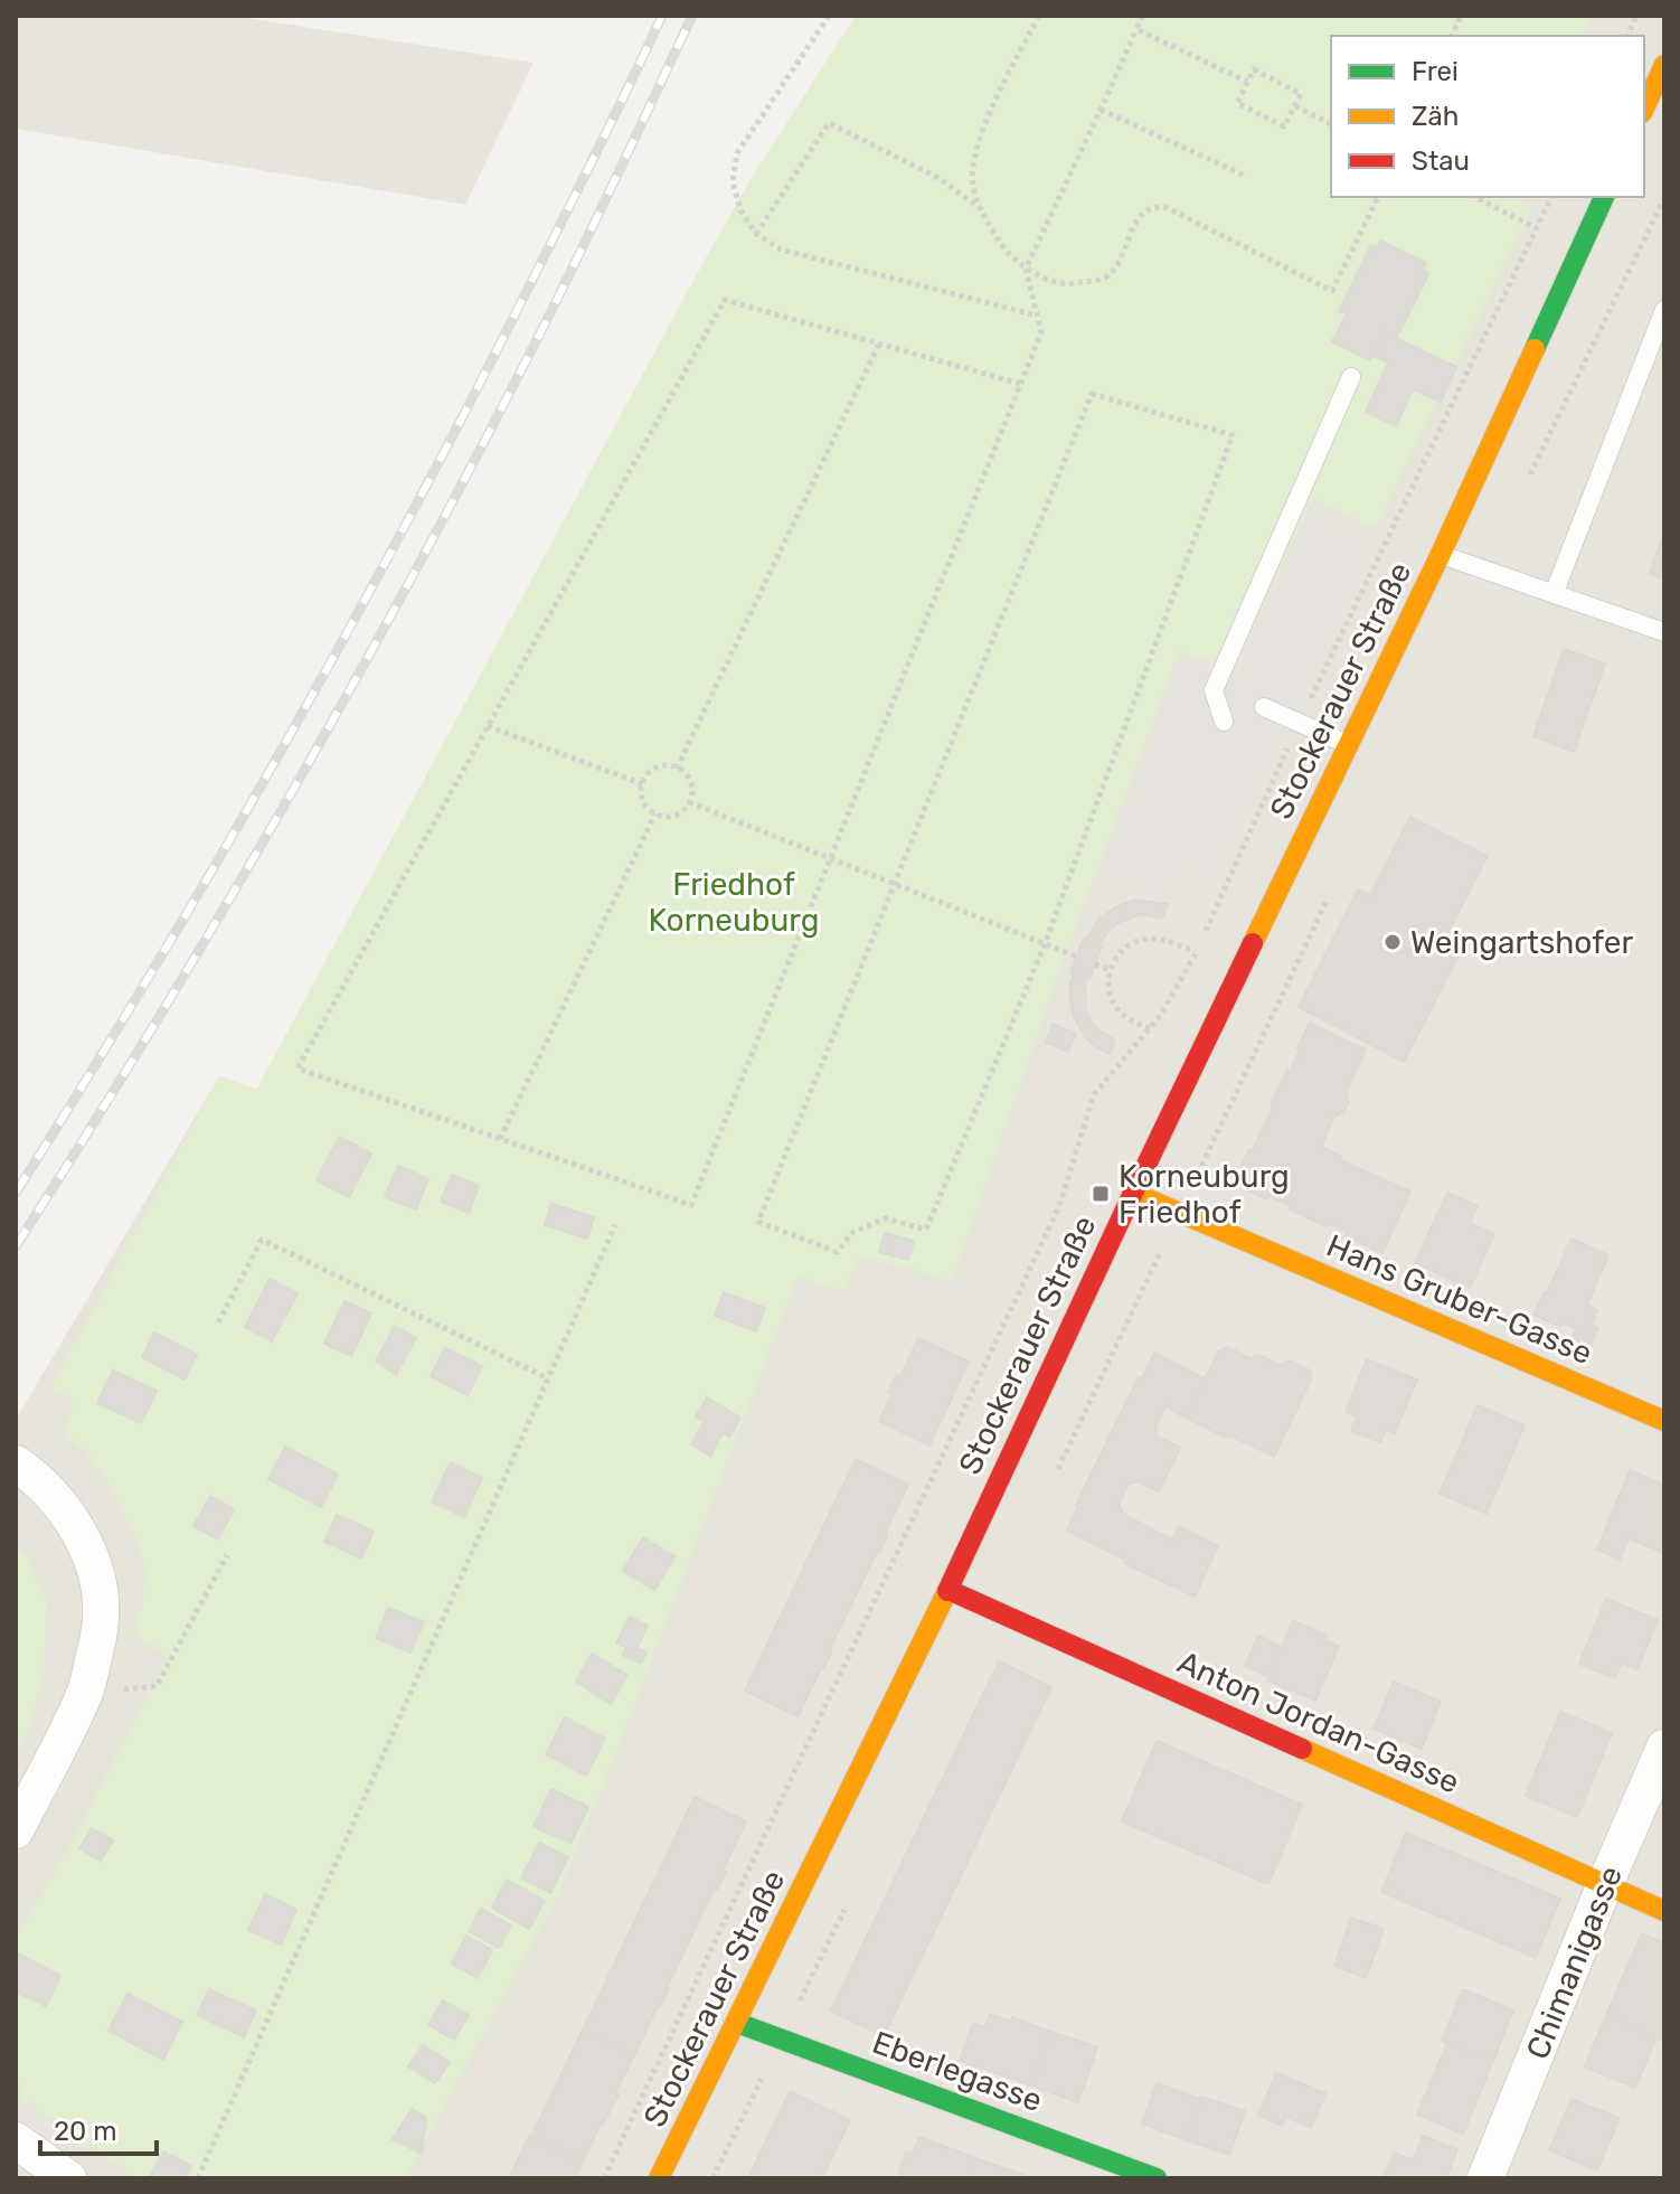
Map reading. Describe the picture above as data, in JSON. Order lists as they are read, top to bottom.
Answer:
{
  "streets": {
    "main road": [
      "Stockerauer Straße",
      "Hans Gruber-Gasse",
      "Anton Jordan-Gasse",
      "Eberlegasse"
    ],
    "street": ["Chimanigasse"]
  },
  "crossings": [
    ["Stockerauer Straße", "Hans Gruber-Gasse"],
    ["Stockerauer Straße", "Anton Jordan-Gasse"],
    ["Stockerauer Straße", "Eberlegasse"],
    ["Anton Jordan-Gasse", "Chimanigasse"]
  ],
  "parks": ["Friedhof Korneuburg"],
  "places": {
    "other": ["Weingartshofer"],
    "transit": ["Korneuburg Friedhof"]
  },
  "legend": ["Frei", "Zäh", "Stau"],
  "scale_bar": "20 m"
}
